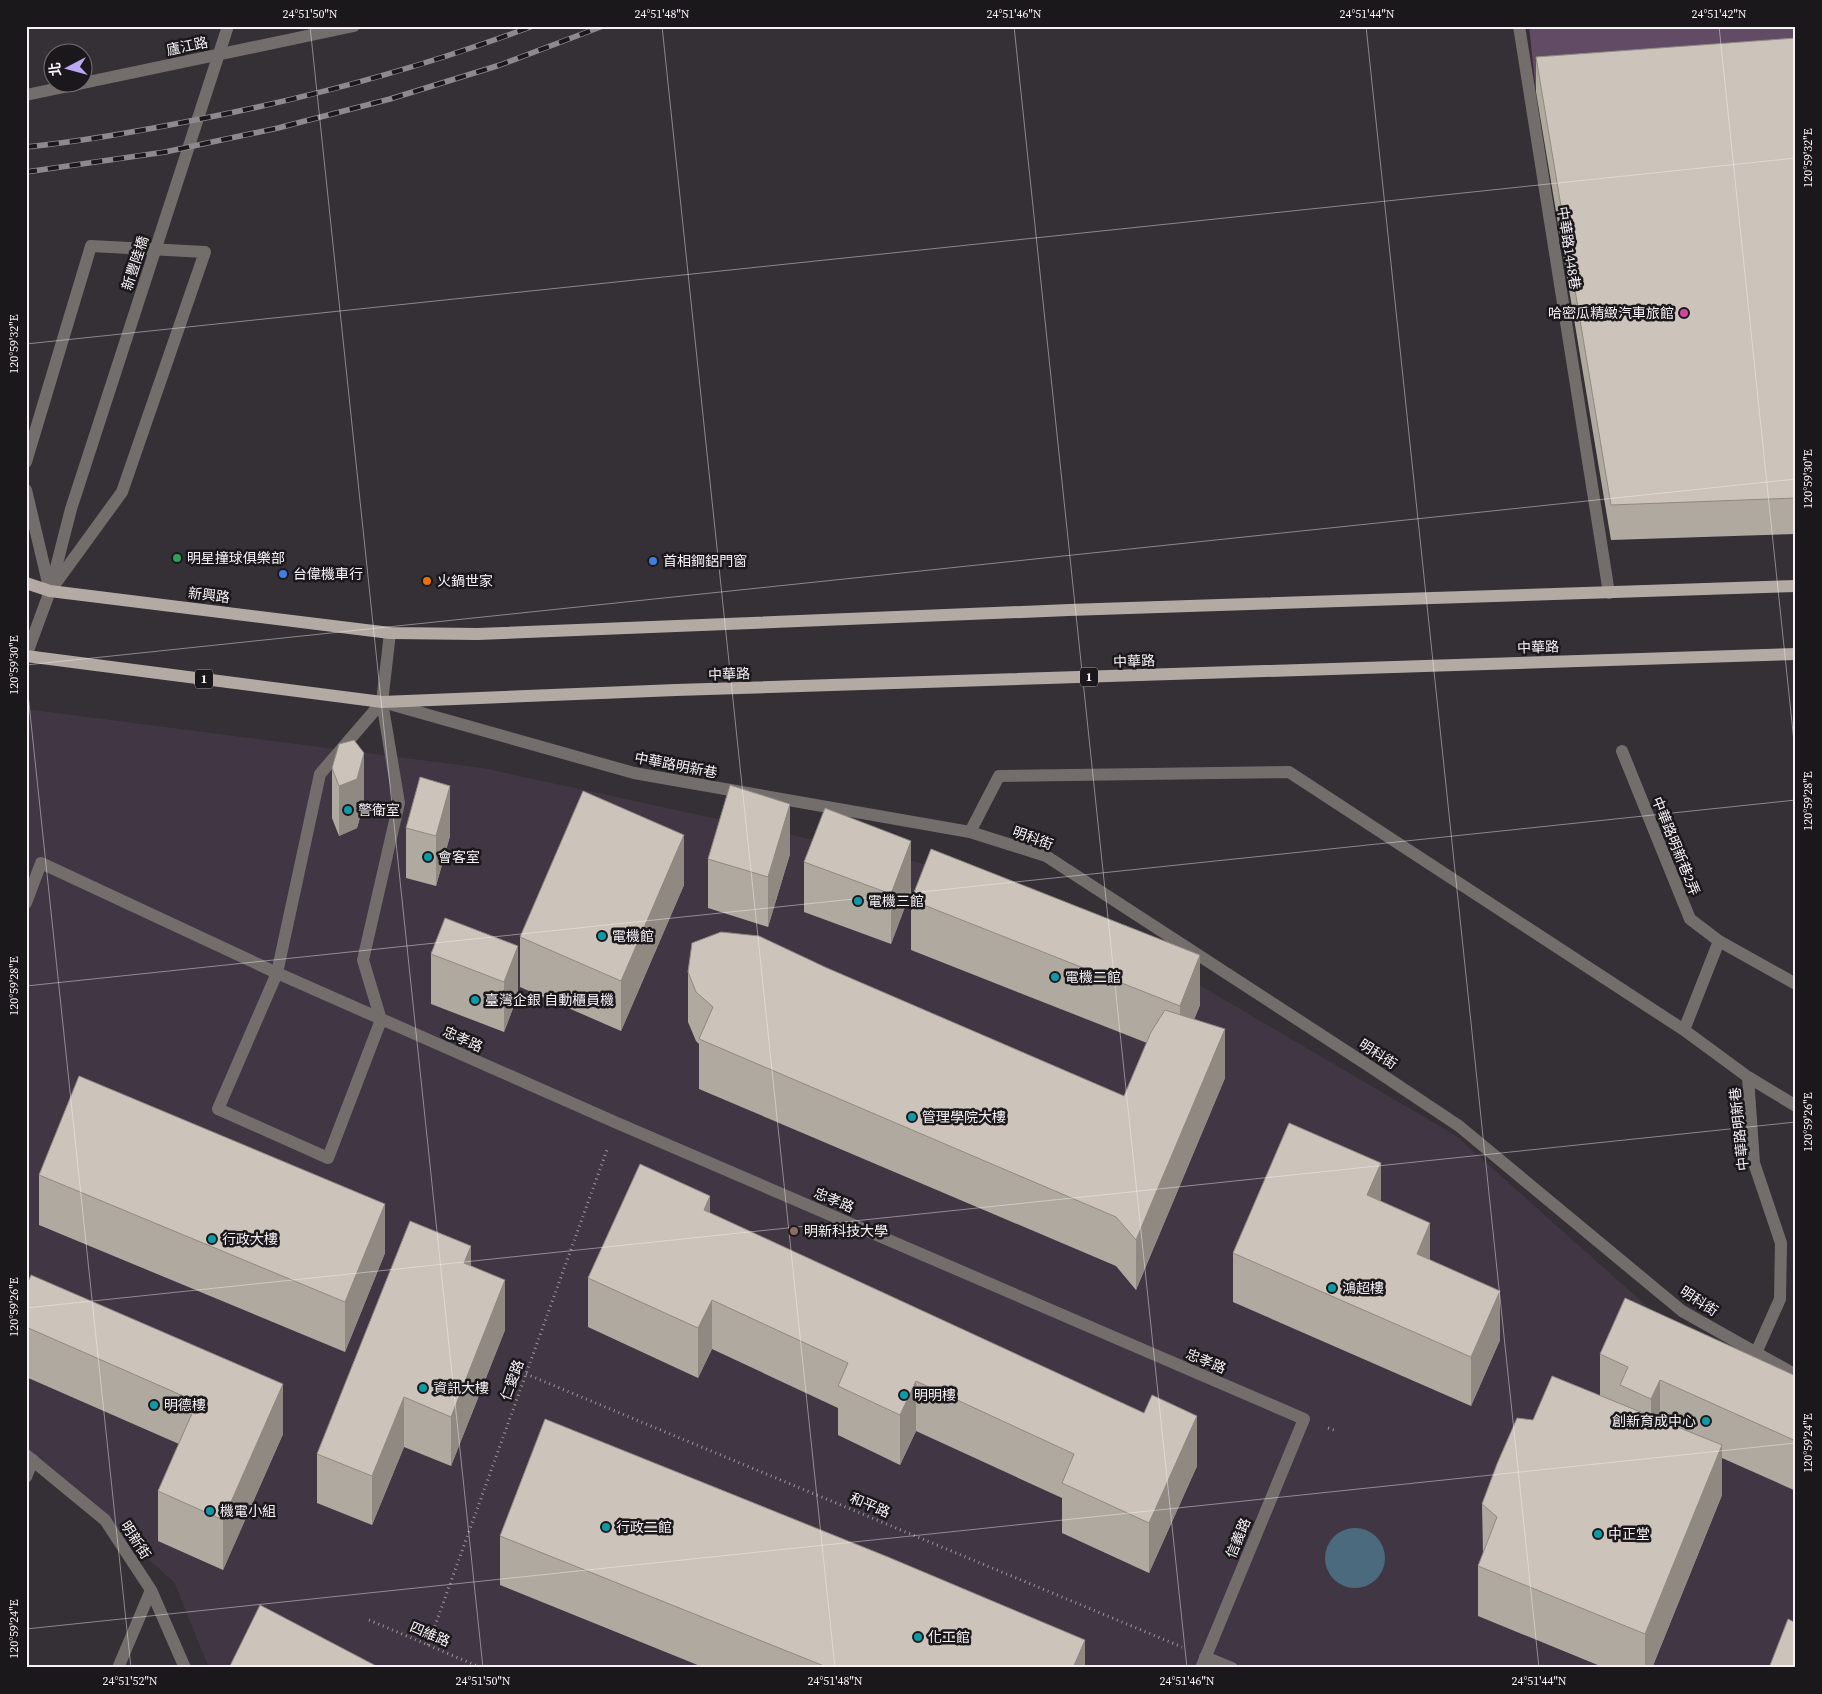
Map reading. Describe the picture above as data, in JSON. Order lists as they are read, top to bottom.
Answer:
{
  "streets": {
    "main road": ["新興路", "中華路", "1"],
    "street": [
      "廬江路",
      "中華路1448巷",
      "新豐陸橋",
      "中華路明新巷",
      "明科街",
      "中華路明新巷2弄",
      "忠孝路",
      "信義路",
      "明新街"
    ],
    "path": ["仁愛路", "和平路", "四維路"]
  },
  "crossings": [
    ["新豐陸橋", "新興路"],
    ["中華路", "1"],
    ["中華路", "中華路明新巷"],
    ["1", "中華路明新巷"],
    ["中華路明新巷", "明科街"],
    ["忠孝路", "仁愛路"],
    ["忠孝路", "信義路"],
    ["仁愛路", "和平路"],
    ["仁愛路", "四維路"],
    ["和平路", "信義路"]
  ],
  "places": [
    "哈密瓜精緻汽車旅館",
    "明星撞球俱樂部",
    "首相鋼鋁門窗",
    "台偉機車行",
    "火鍋世家",
    "警衛室",
    "會客室",
    "電機三館",
    "電機館",
    "電機二館",
    "臺灣企銀 自動櫃員機",
    "管理學院大樓",
    "明新科技大學",
    "行政大樓",
    "鴻超樓",
    "資訊大樓",
    "明明樓",
    "明德樓",
    "創新育成中心",
    "機電小組",
    "行政二館",
    "中正堂",
    "化工館"
  ],
  "north": "left",
  "coordinates": [
    "24°51'50\"N",
    "24°51'48\"N",
    "24°51'46\"N",
    "24°51'44\"N",
    "24°51'42\"N",
    "120°59'32\"E",
    "120°59'30\"E",
    "120°59'28\"E",
    "120°59'26\"E",
    "120°59'24\"E",
    "24°51'52\"N"
  ]
}
